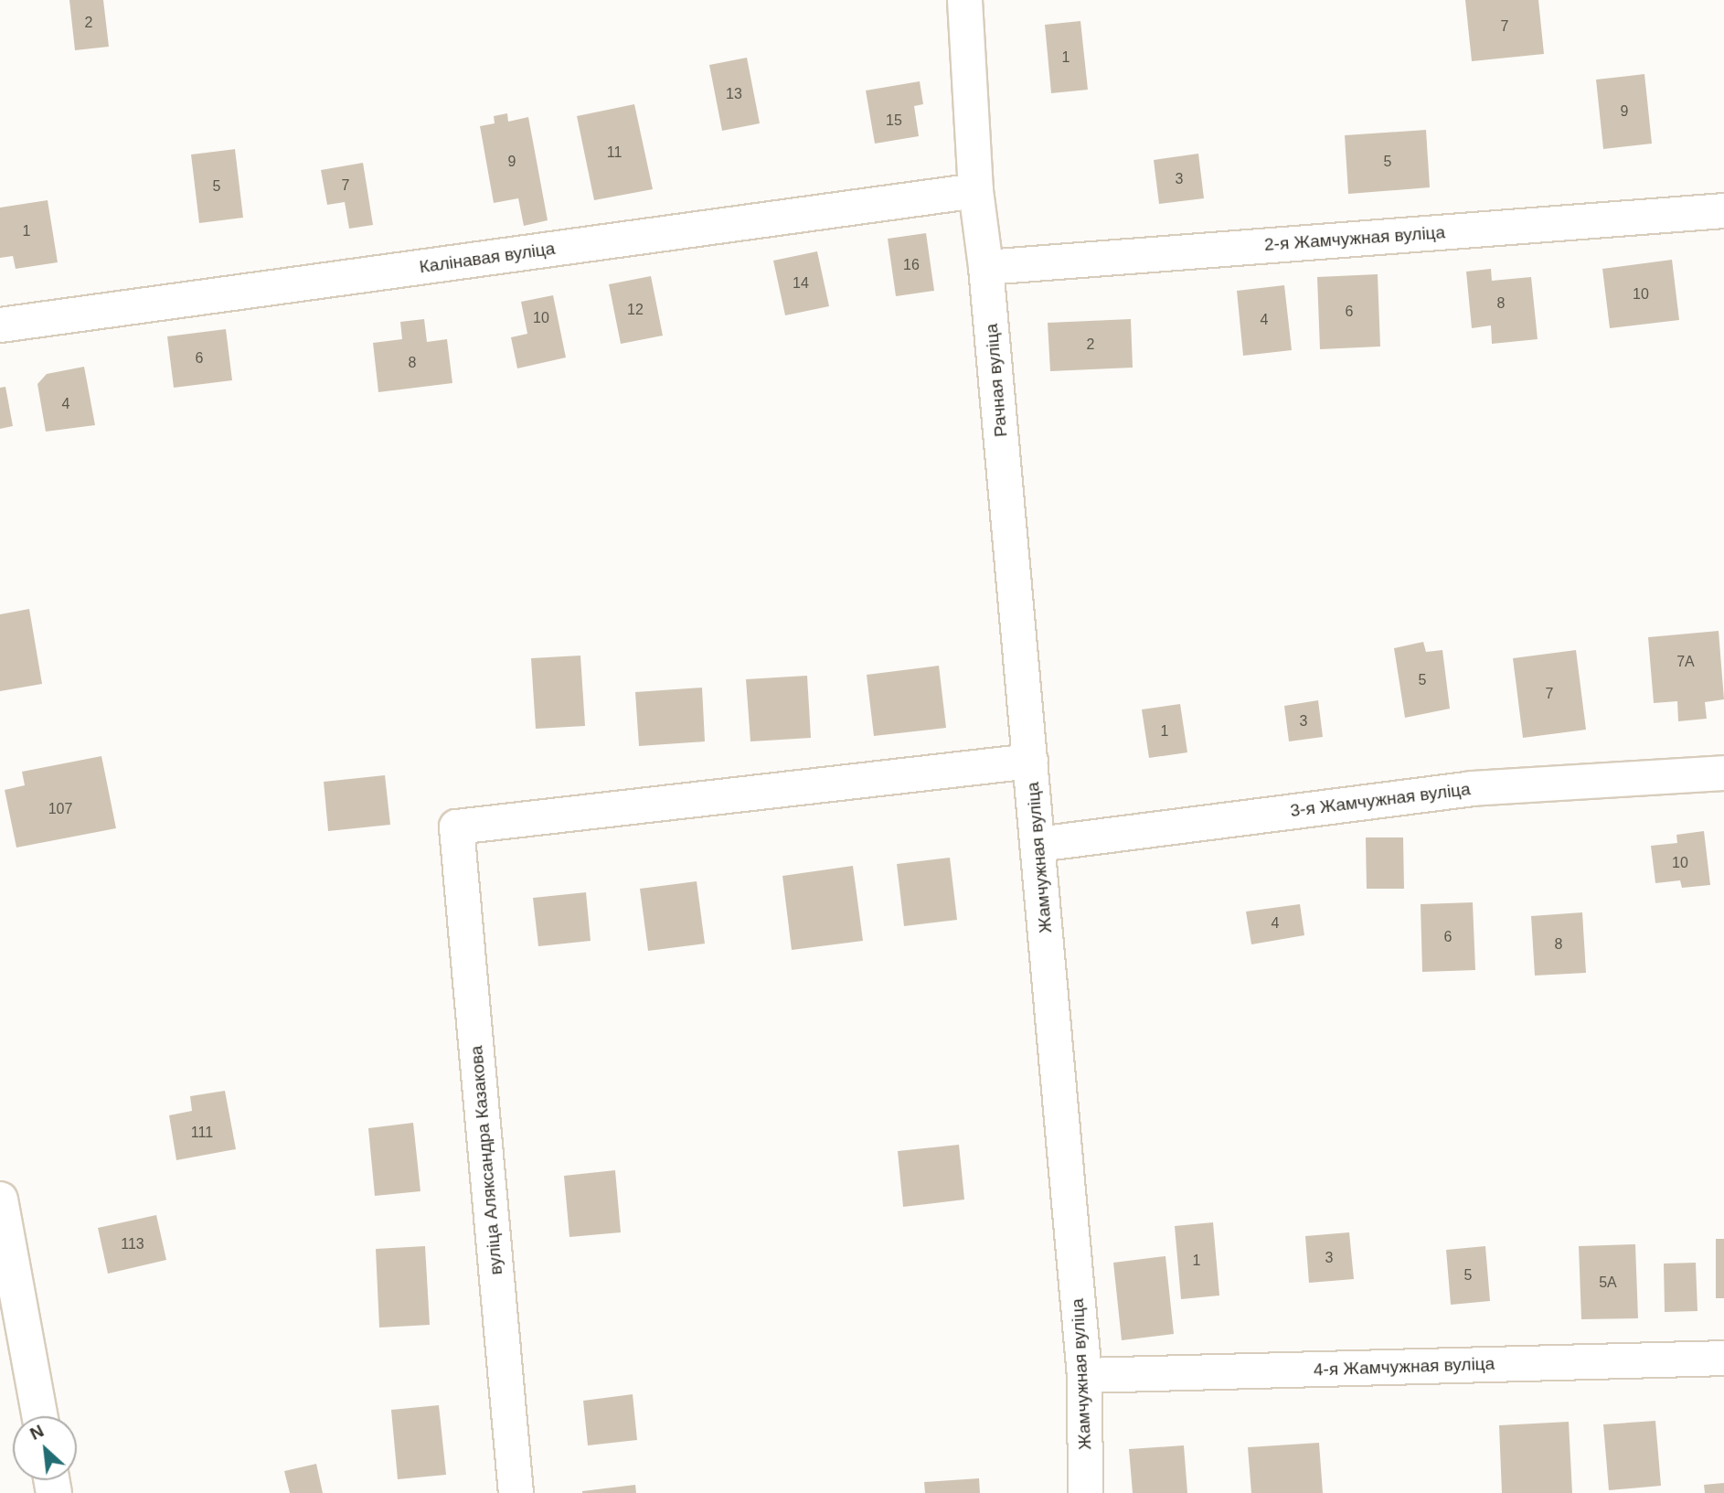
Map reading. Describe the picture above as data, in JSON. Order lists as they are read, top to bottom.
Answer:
{
  "streets": {
    "street": [
      "2-я Жамчужная вуліца",
      "Калінавая вуліца",
      "Рачная вуліца",
      "3-я Жамчужная вуліца",
      "Жамчужная вуліца",
      "вуліца Аляксандра Казакова",
      "4-я Жамчужная вуліца"
    ]
  },
  "crossings": [
    ["2-я Жамчужная вуліца", "Рачная вуліца"],
    ["Калінавая вуліца", "Рачная вуліца"],
    ["Рачная вуліца", "Жамчужная вуліца"],
    ["3-я Жамчужная вуліца", "Жамчужная вуліца"],
    ["Жамчужная вуліца", "вуліца Аляксандра Казакова"],
    ["Жамчужная вуліца", "4-я Жамчужная вуліца"]
  ],
  "house_numbers": [
    "2",
    "7",
    "1",
    "13",
    "9",
    "15",
    "11",
    "9",
    "5",
    "3",
    "7",
    "5",
    "1",
    "16",
    "14",
    "10",
    "8",
    "12",
    "6",
    "10",
    "4",
    "2",
    "6",
    "8",
    "4",
    "7А",
    "5",
    "7",
    "3",
    "1",
    "107",
    "10",
    "4",
    "6",
    "8",
    "111",
    "113",
    "3",
    "1",
    "5",
    "5А"
  ],
  "north": "top left"
}
